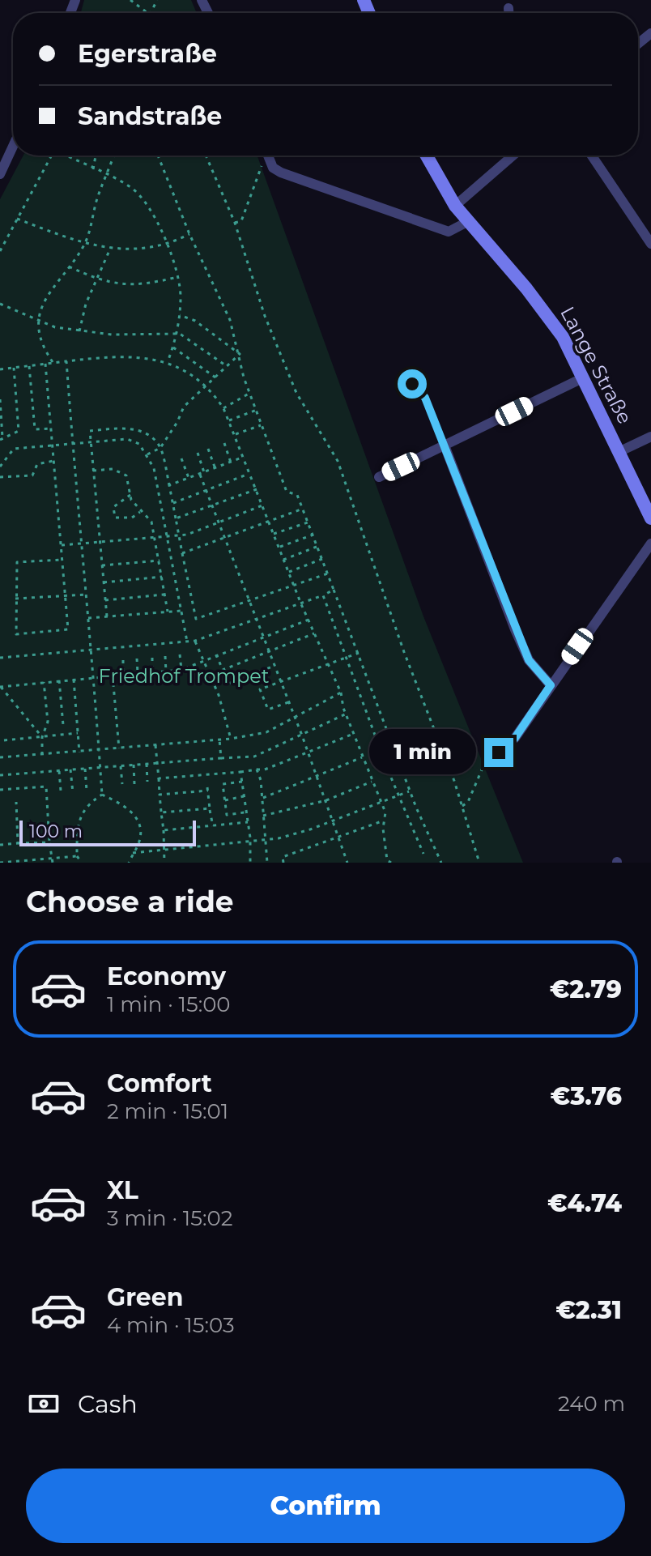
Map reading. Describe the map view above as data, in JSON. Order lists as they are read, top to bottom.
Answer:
{
  "streets": {
    "street": ["Lange Straße"]
  },
  "parks": ["Friedhof Trompet"],
  "scale_bar": "100 m",
  "page": {
    "banner": ["Egerstraße", "Sandstraße"],
    "bubble": "1 min",
    "scale": "100 m",
    "heading": "Choose a ride",
    "list": [
      {
        "name": "Economy",
        "note": "1 min · 15:00",
        "value": "€2.79"
      },
      {
        "name": "Comfort",
        "note": "2 min · 15:01",
        "value": "€3.76"
      },
      {
        "name": "XL",
        "note": "3 min · 15:02",
        "value": "€4.74"
      },
      {
        "name": "Green",
        "note": "4 min · 15:03",
        "value": "€2.31"
      }
    ],
    "pay": ["Cash", "240 m"],
    "buttons": "Confirm"
  }
}
